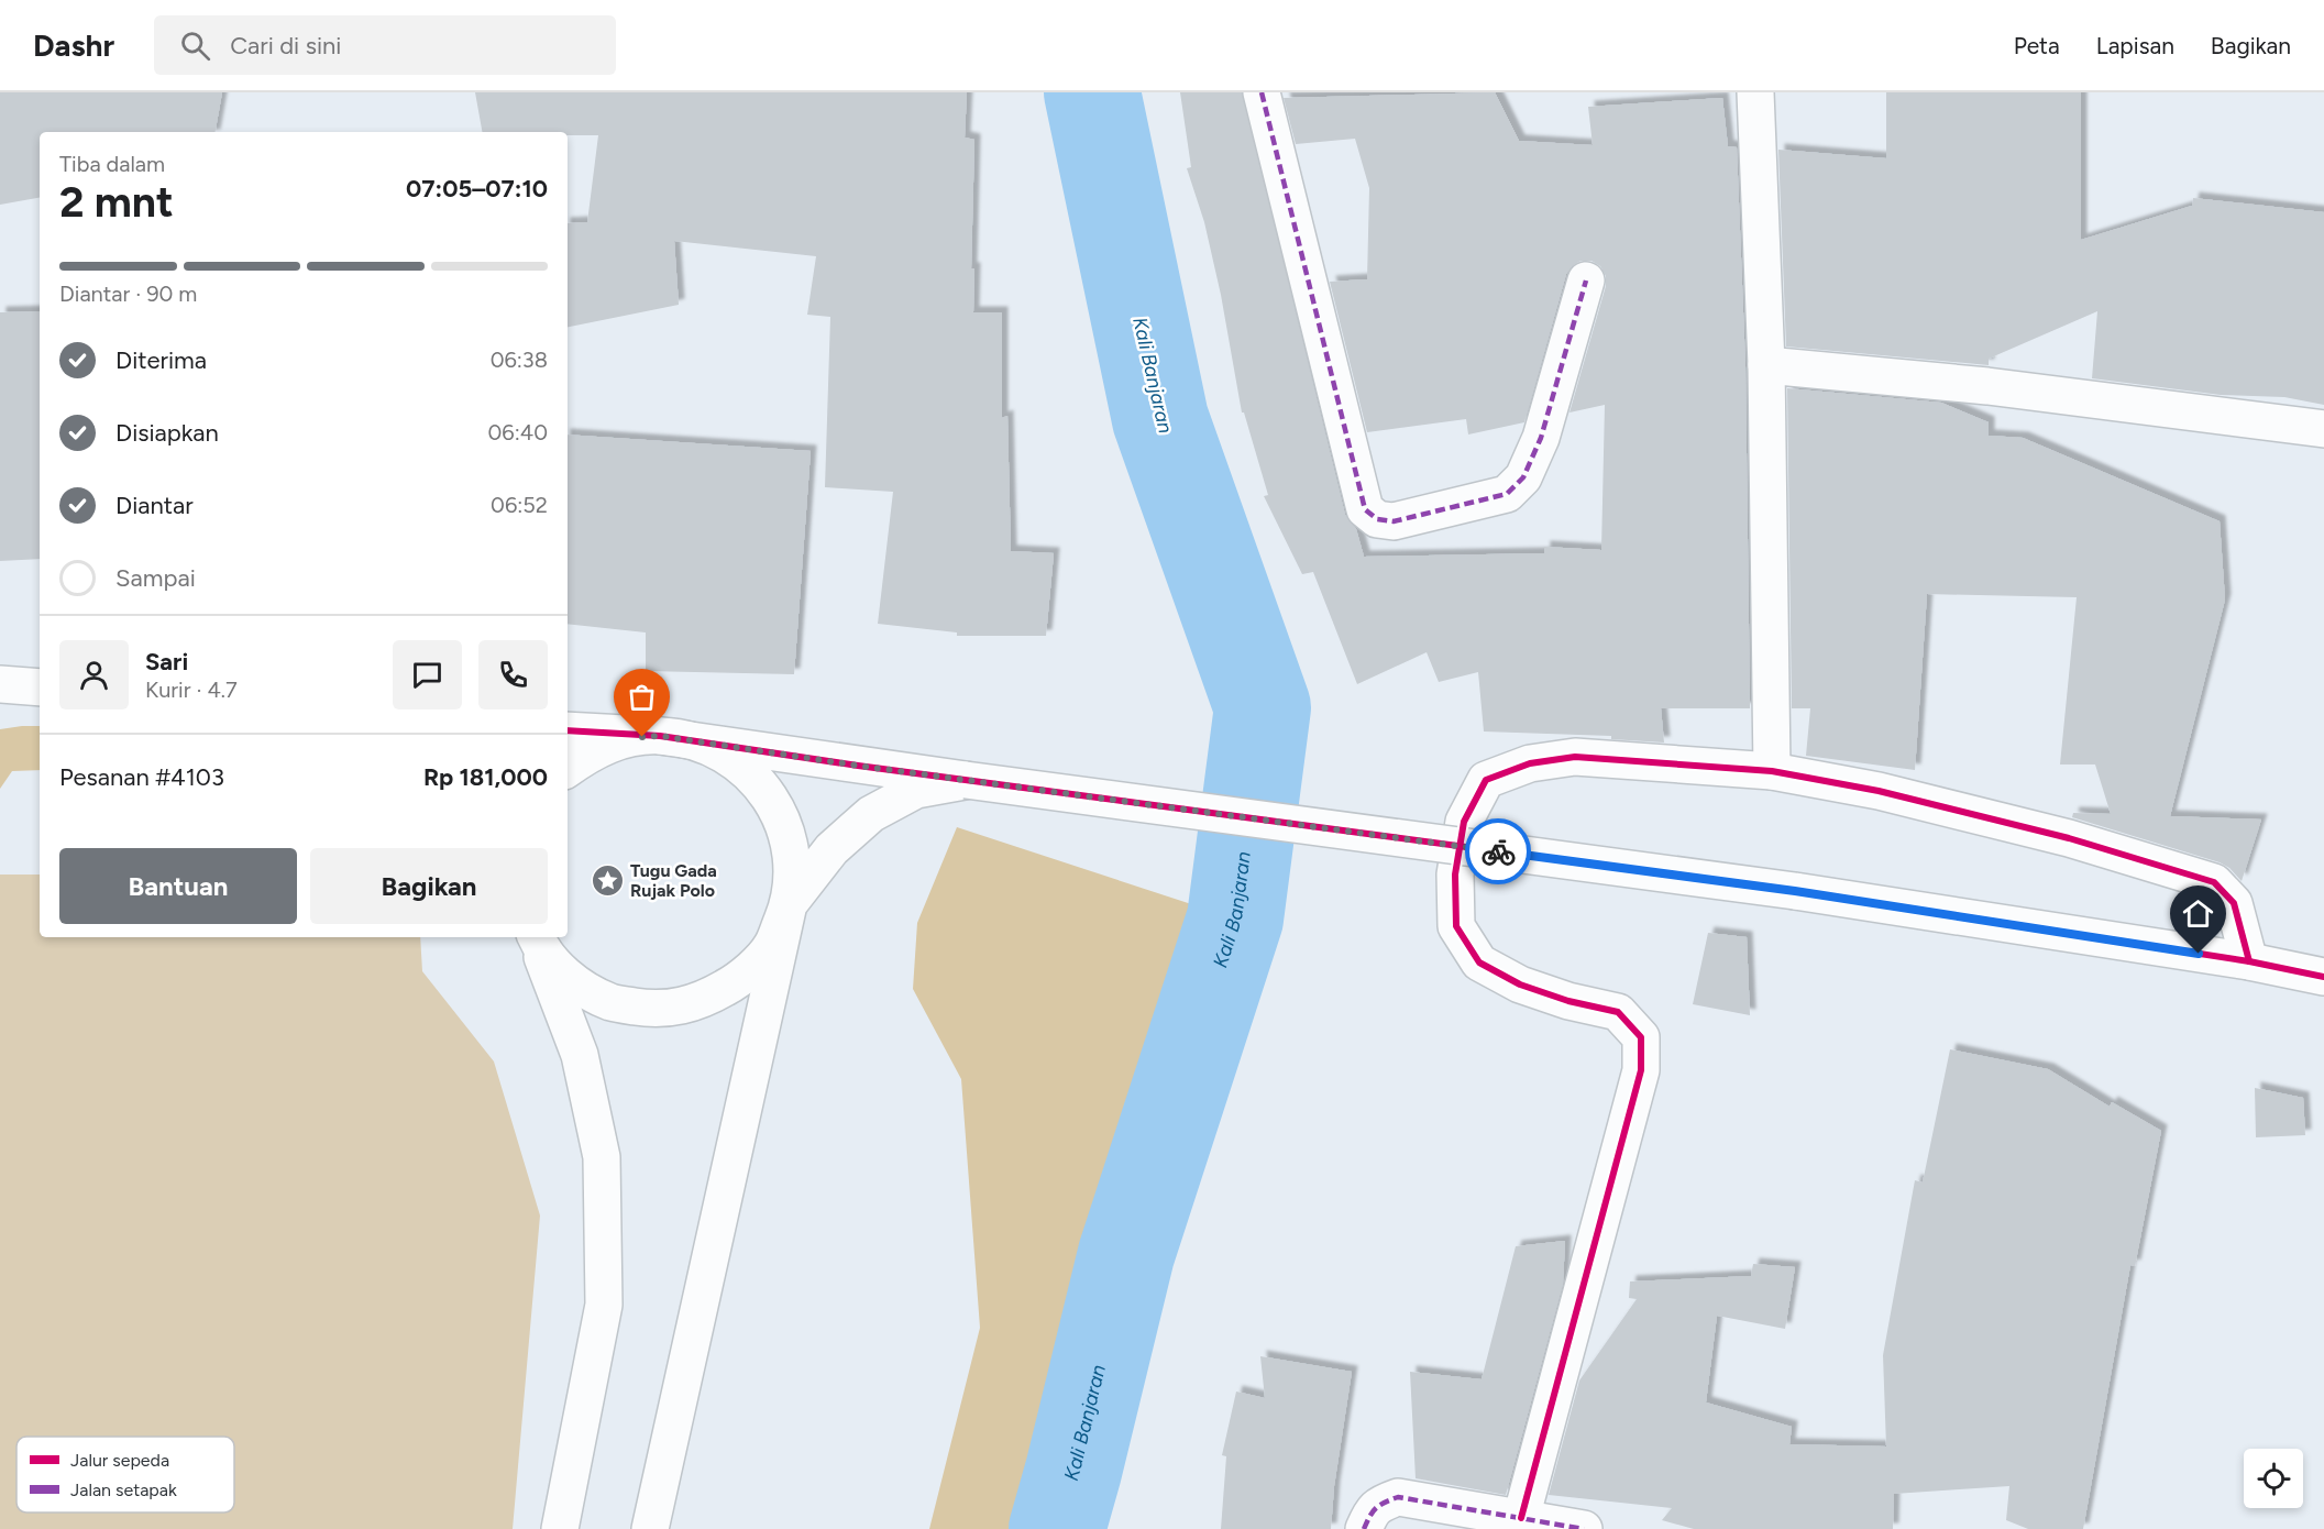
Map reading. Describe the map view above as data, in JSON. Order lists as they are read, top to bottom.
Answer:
{
  "water": ["Kali Banjaran"],
  "places": {
    "place": ["Tugu Gada Rujak Polo"]
  },
  "legend": ["Jalur sepeda", "Jalan setapak"],
  "page": {
    "header": "Dashr",
    "search": "Cari di sini",
    "nav": ["Peta", "Lapisan", "Bagikan"],
    "heading": ["2 mnt", "Tiba dalam", "07:05–07:10"],
    "panel": [
      "Sari",
      "Kurir · 4.7",
      "Pesanan #4103",
      "Rp 181,000"
    ],
    "bar": "Diantar · 90 m",
    "list": [
      ["Diterima", "06:38"],
      ["Disiapkan", "06:40"],
      ["Diantar", "06:52"],
      "Sampai"
    ],
    "buttons": ["Bantuan", "Bagikan"]
  }
}
